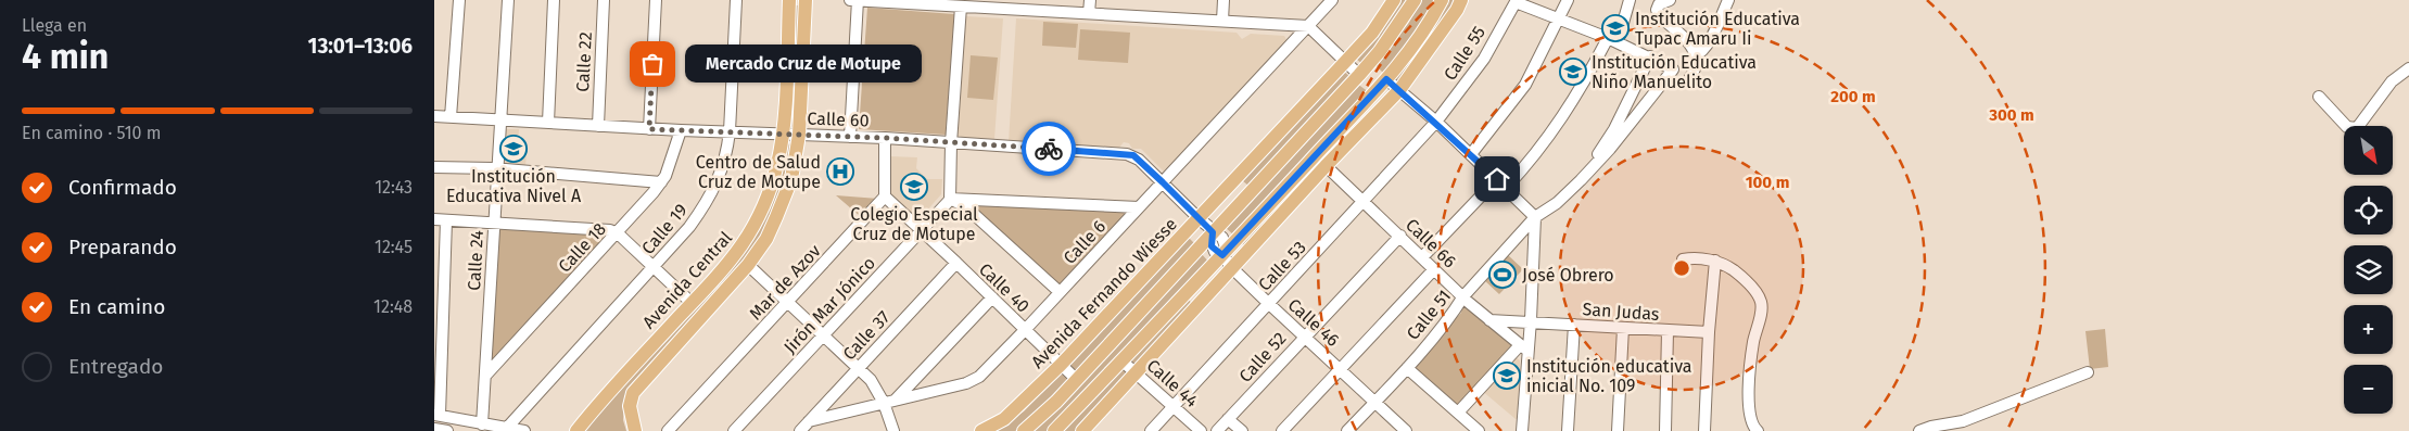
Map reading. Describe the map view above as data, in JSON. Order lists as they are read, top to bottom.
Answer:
{
  "streets": {
    "main road": ["Avenida Central", "Avenida Fernando Wiesse"],
    "street": [
      "Calle 55",
      "Calle 22",
      "Calle 60",
      "Calle 19",
      "Calle 6",
      "Calle 66",
      "Calle 18",
      "Calle 24",
      "Calle 53",
      "Mar de Azov",
      "Calle 40",
      "Jirón Mar Jónico",
      "San Judas",
      "Calle 51",
      "Calle 46",
      "Calle 37",
      "Calle 52",
      "Calle 44"
    ]
  },
  "crossings": [
    ["Calle 55", "Calle 53"],
    ["Calle 22", "Calle 60"],
    ["Calle 60", "Calle 19"],
    ["Calle 60", "Calle 6"],
    ["Calle 60", "Calle 18"],
    ["Calle 60", "Calle 24"],
    ["Calle 60", "Avenida Central"],
    ["Calle 60", "Avenida Fernando Wiesse"],
    ["Calle 60", "Calle 46"],
    ["Calle 6", "Calle 40"],
    ["Calle 6", "Calle 37"],
    ["Calle 66", "Calle 53"],
    ["Calle 66", "San Judas"],
    ["Calle 66", "Calle 51"],
    ["Calle 66", "Calle 52"],
    ["Calle 18", "Calle 24"],
    ["Calle 53", "Calle 46"],
    ["Calle 53", "Calle 44"],
    ["Mar de Azov", "Calle 40"],
    ["Calle 40", "Avenida Fernando Wiesse"],
    ["Calle 40", "Jirón Mar Jónico"],
    ["Calle 40", "Calle 37"],
    ["Avenida Fernando Wiesse", "Calle 46"],
    ["Calle 51", "Calle 46"],
    ["Calle 46", "Calle 52"]
  ],
  "places": {
    "school or university": [
      "Institución Educativa Tupac Amaru Ii",
      "Institución Educativa Niño Manuelito",
      "Institución Educativa Nivel A",
      "Colegio Especial Cruz de Motupe",
      "Institución educativa inicial No. 109"
    ],
    "other": ["Mercado Cruz de Motupe"],
    "hospital": ["Centro de Salud Cruz de Motupe"],
    "sports": ["José Obrero"]
  },
  "north": "bottom right",
  "page": {
    "heading": ["4 min", "Llega en", "13:01–13:06"],
    "bubble": "Mercado Cruz de Motupe",
    "bar": "En camino · 510 m",
    "map_buttons": ["+", "−"],
    "list": [
      ["Confirmado", "12:43"],
      ["Preparando", "12:45"],
      ["En camino", "12:48"],
      "Entregado"
    ]
  },
  "rings": ["200 m", "300 m", "100 m"]
}
